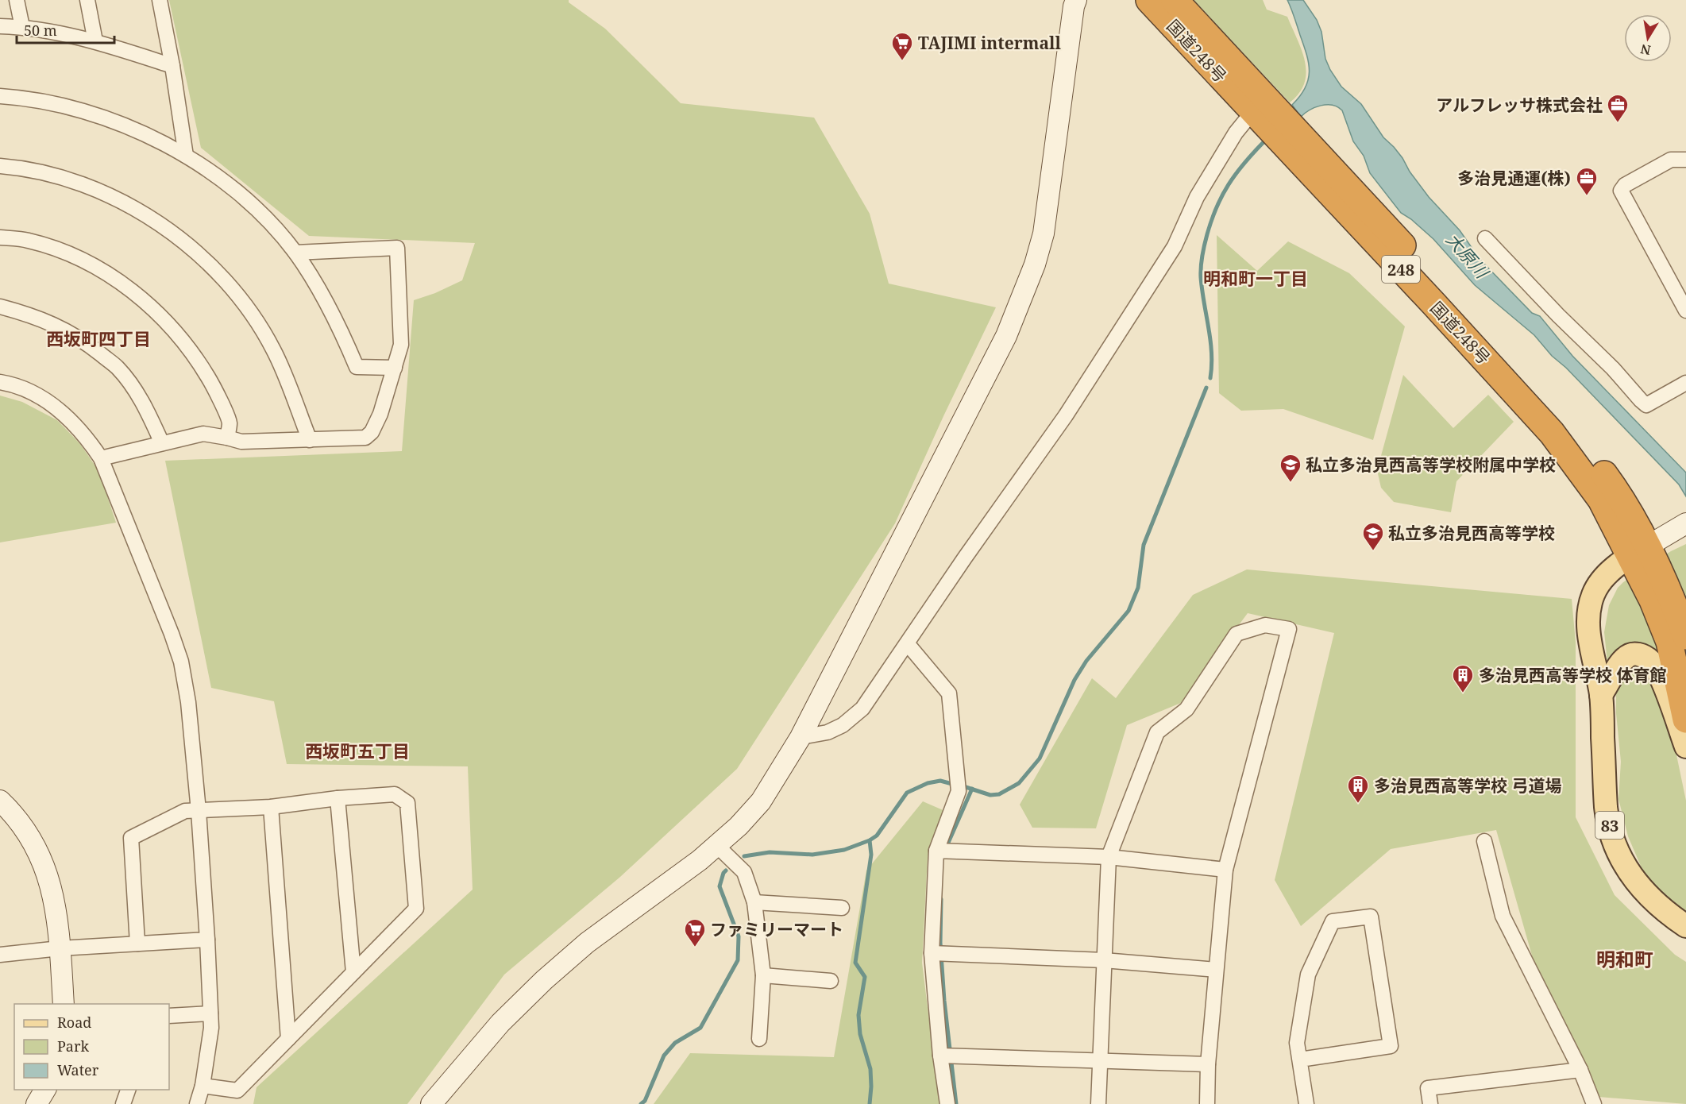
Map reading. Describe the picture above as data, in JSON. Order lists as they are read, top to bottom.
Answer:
{
  "streets": {
    "highway": ["国道248号", "248"],
    "main road": ["83"]
  },
  "crossings": [
    ["国道248号", "83"]
  ],
  "districts": [
    "明和町一丁目",
    "西坂町四丁目",
    "西坂町五丁目",
    "明和町"
  ],
  "water": ["大原川"],
  "places": {
    "supermarket": ["TAJIMI intermall", "ファミリーマート"],
    "office": ["アルフレッサ株式会社", "多治見通運(株)"],
    "school or university": ["私立多治見西高等学校附属中学校", "私立多治見西高等学校"],
    "building": ["多治見西高等学校 体育館", "多治見西高等学校 弓道場"]
  },
  "legend": ["Road", "Park", "Water"],
  "scale_bar": "50 m",
  "north": "bottom"
}
